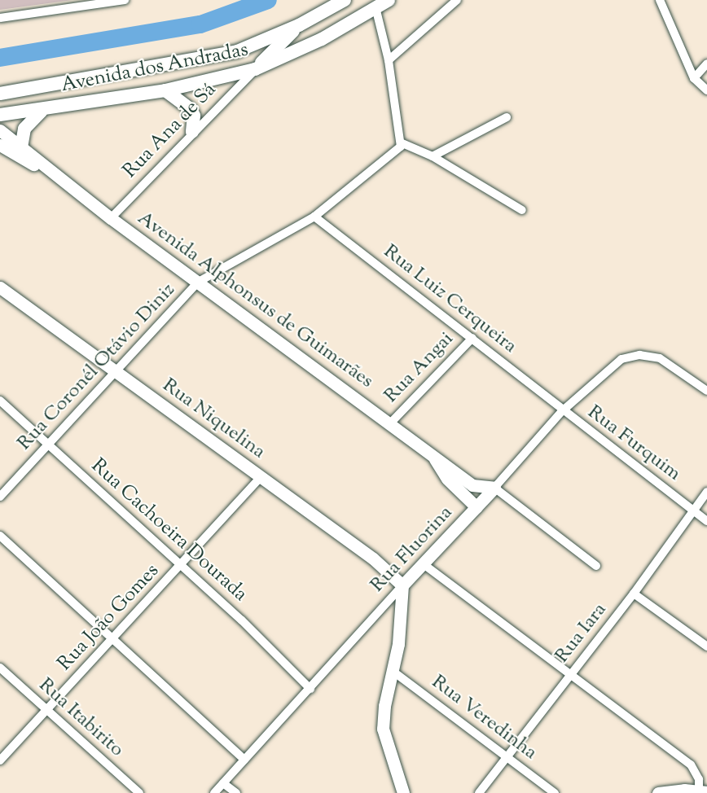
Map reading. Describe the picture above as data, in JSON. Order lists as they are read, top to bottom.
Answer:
{
  "streets": {
    "main road": ["Avenida dos Andradas"],
    "street": [
      "Rua Ana de Sá",
      "Rua Luiz Cerqueira",
      "Avenida Alphonsus de Guimarães",
      "Rua Coronél Otávio Diniz",
      "Rua Angai",
      "Rua Niquelina",
      "Rua Furquim",
      "Rua Cachoeira Dourada",
      "Rua Fluorina",
      "Rua João Gomes",
      "Rua Iara",
      "Rua Itabirito",
      "Rua Veredinha"
    ]
  },
  "crossings": [
    ["Avenida dos Andradas", "Rua Ana de Sá"],
    ["Rua Ana de Sá", "Avenida Alphonsus de Guimarães"],
    ["Rua Luiz Cerqueira", "Rua Coronél Otávio Diniz"],
    ["Rua Luiz Cerqueira", "Rua Angai"],
    ["Rua Luiz Cerqueira", "Rua Furquim"],
    ["Rua Luiz Cerqueira", "Rua Fluorina"],
    ["Avenida Alphonsus de Guimarães", "Rua Coronél Otávio Diniz"],
    ["Avenida Alphonsus de Guimarães", "Rua Angai"],
    ["Avenida Alphonsus de Guimarães", "Rua Fluorina"],
    ["Rua Coronél Otávio Diniz", "Rua Niquelina"],
    ["Rua Coronél Otávio Diniz", "Rua Cachoeira Dourada"],
    ["Rua Niquelina", "Rua Fluorina"],
    ["Rua Niquelina", "Rua João Gomes"],
    ["Rua Furquim", "Rua Fluorina"],
    ["Rua Furquim", "Rua Iara"],
    ["Rua Cachoeira Dourada", "Rua Fluorina"],
    ["Rua Cachoeira Dourada", "Rua João Gomes"],
    ["Rua João Gomes", "Rua Itabirito"],
    ["Rua Iara", "Rua Veredinha"]
  ]
}
